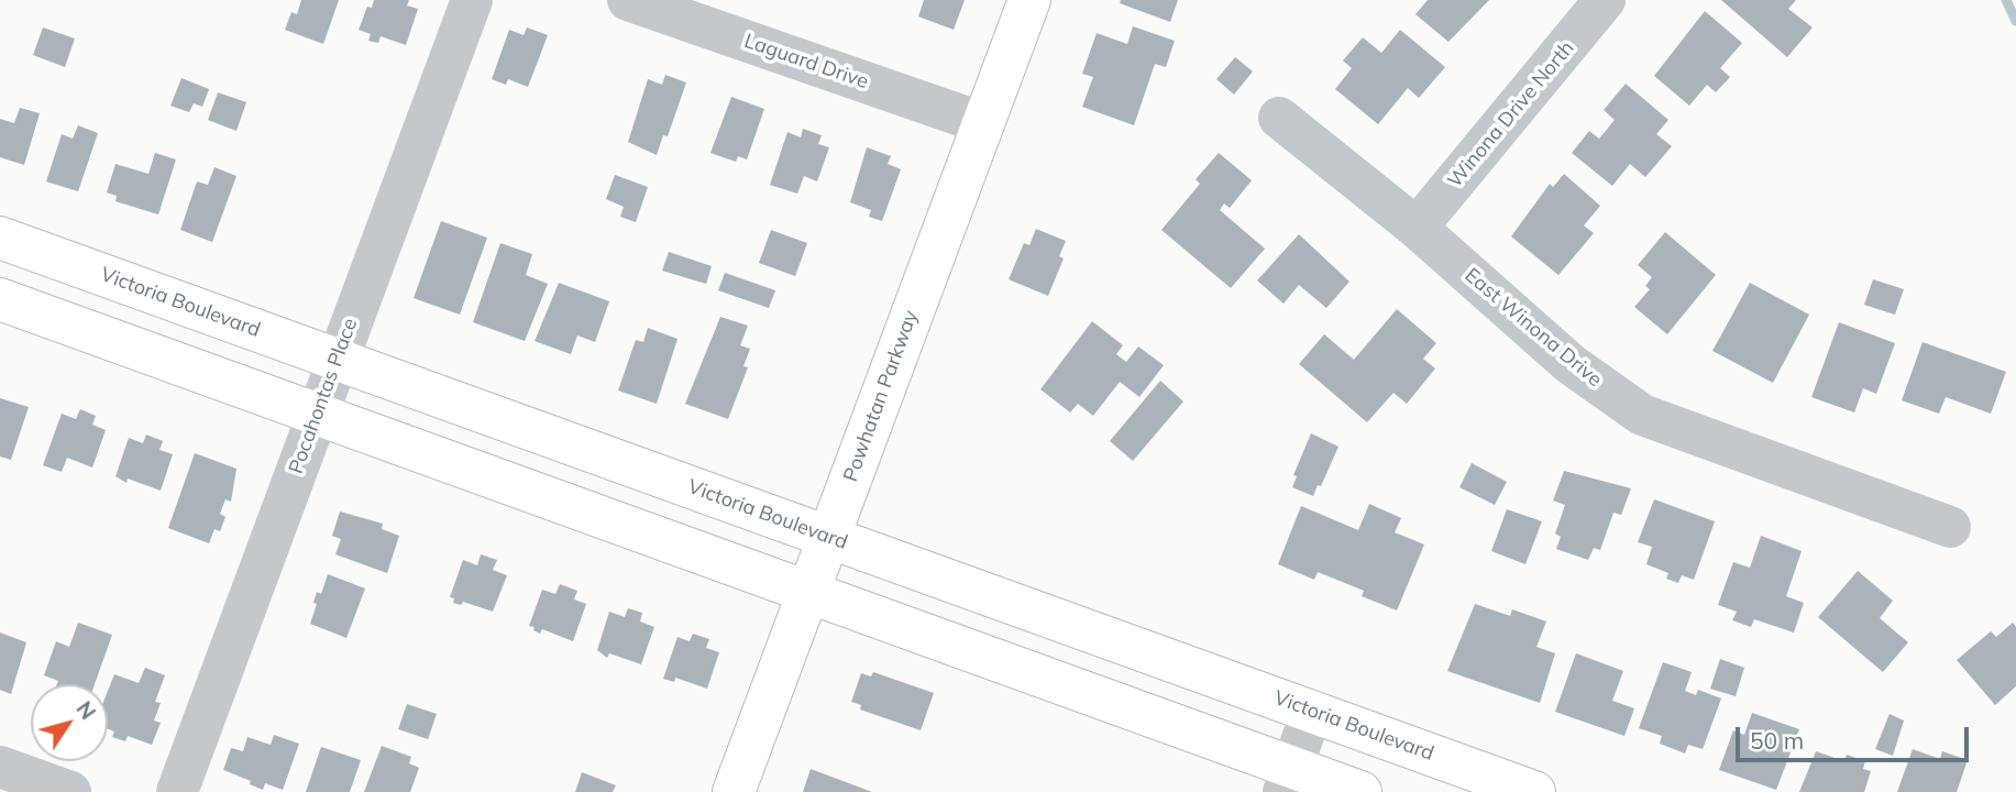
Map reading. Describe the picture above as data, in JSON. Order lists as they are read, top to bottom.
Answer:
{
  "streets": {
    "main road": ["Victoria Boulevard", "Powhatan Parkway"],
    "street": [
      "Laguard Drive",
      "Winona Drive North",
      "East Winona Drive",
      "Pocahontas Place"
    ]
  },
  "crossings": [
    ["Laguard Drive", "Powhatan Parkway"],
    ["Winona Drive North", "East Winona Drive"],
    ["Victoria Boulevard", "Pocahontas Place"],
    ["Victoria Boulevard", "Powhatan Parkway"]
  ],
  "scale_bar": "50 m",
  "north": "top right"
}
